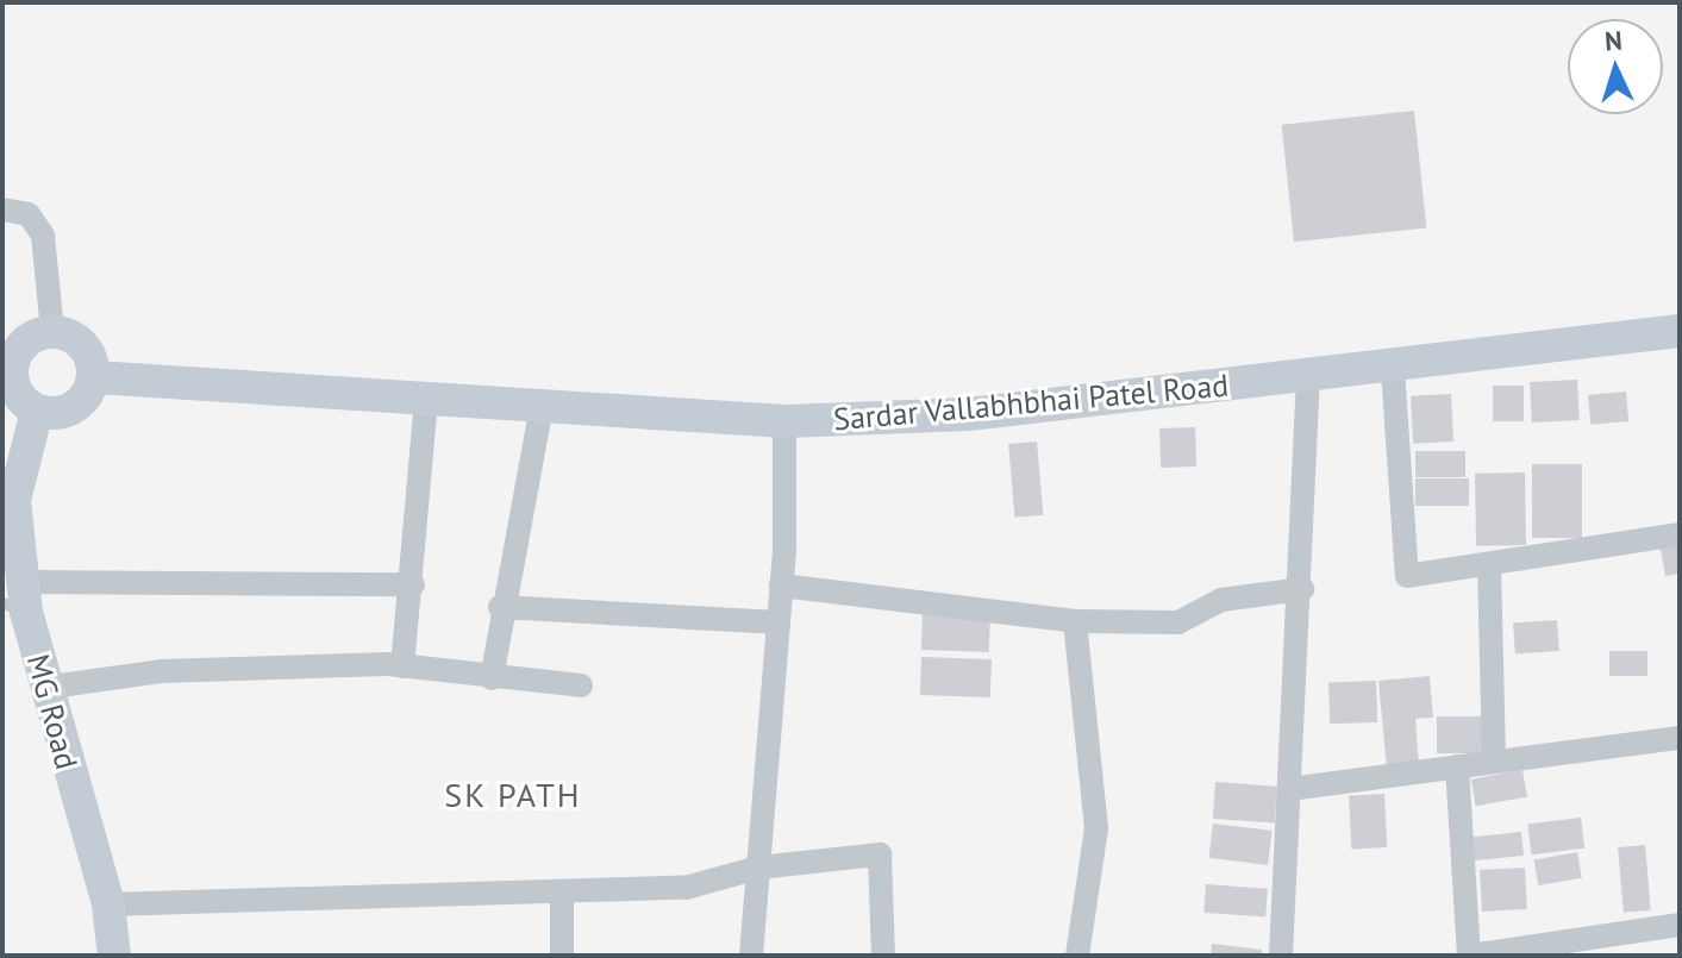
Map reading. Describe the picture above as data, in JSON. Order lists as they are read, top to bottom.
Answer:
{
  "streets": {
    "street": ["Sardar Vallabhbhai Patel Road", "MG Road"]
  },
  "crossings": [
    ["Sardar Vallabhbhai Patel Road", "MG Road"]
  ],
  "districts": ["SK PATH"],
  "north": "top"
}
